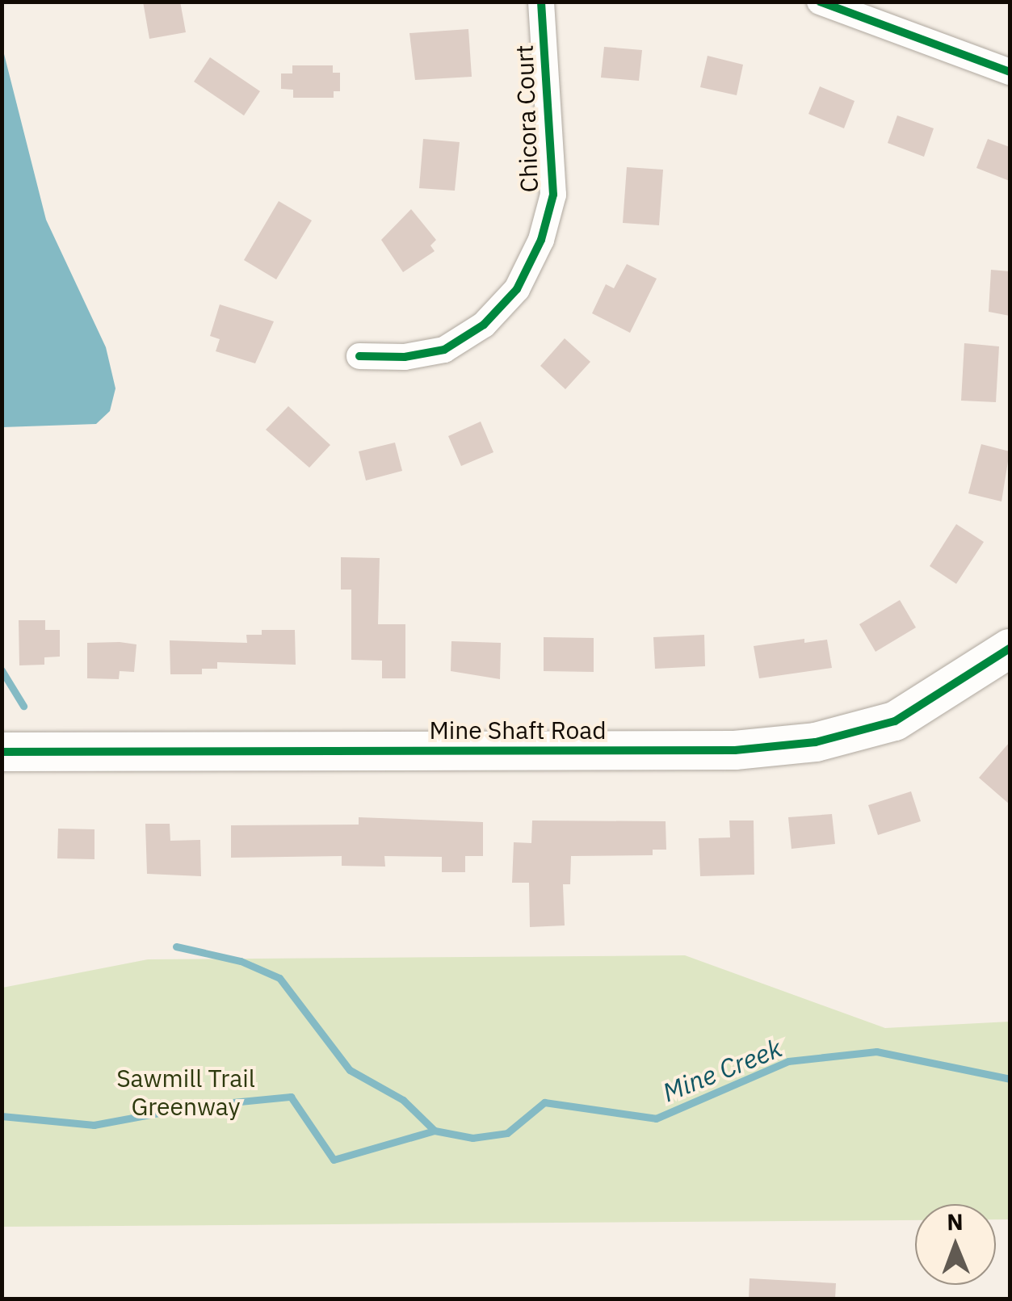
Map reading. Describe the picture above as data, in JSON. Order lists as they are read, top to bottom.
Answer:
{
  "streets": {
    "street": ["Chicora Court", "Mine Shaft Road"]
  },
  "water": ["Mine Creek"],
  "parks": ["Sawmill Trail Greenway"],
  "north": "top"
}
